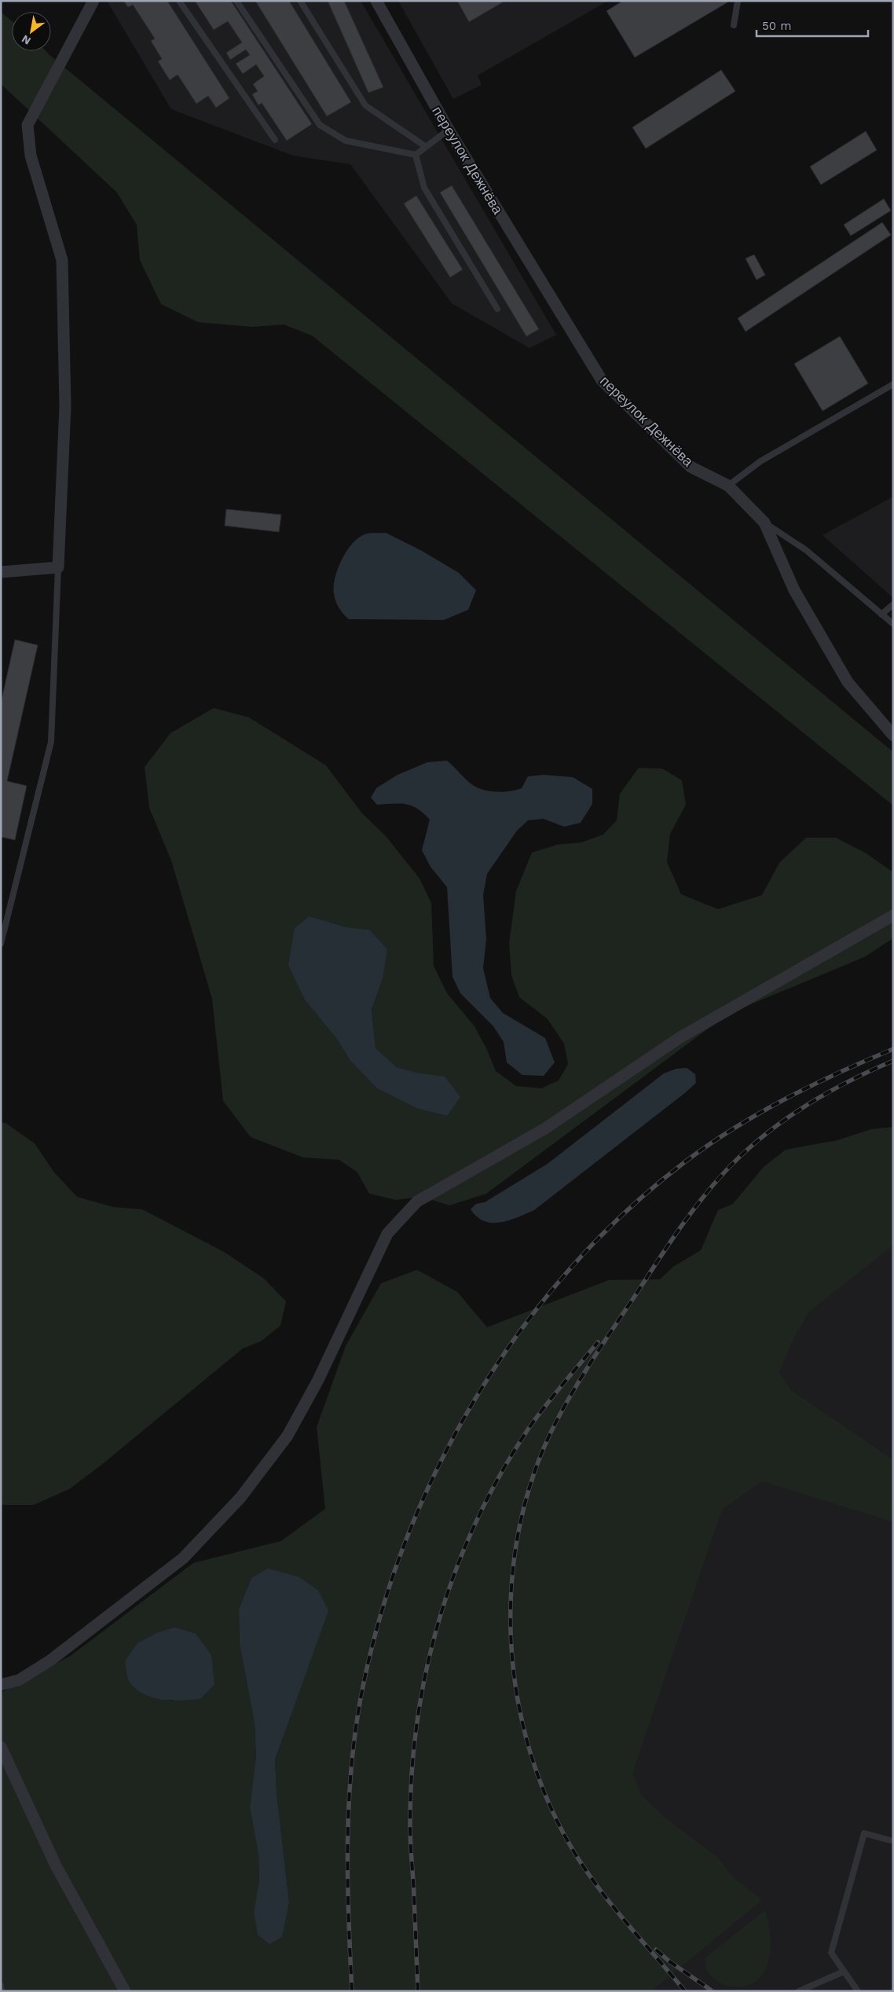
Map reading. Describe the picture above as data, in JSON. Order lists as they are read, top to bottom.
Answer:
{
  "streets": {
    "street": ["переулок Дежнёва"]
  },
  "scale_bar": "50 m",
  "north": "bottom left"
}
